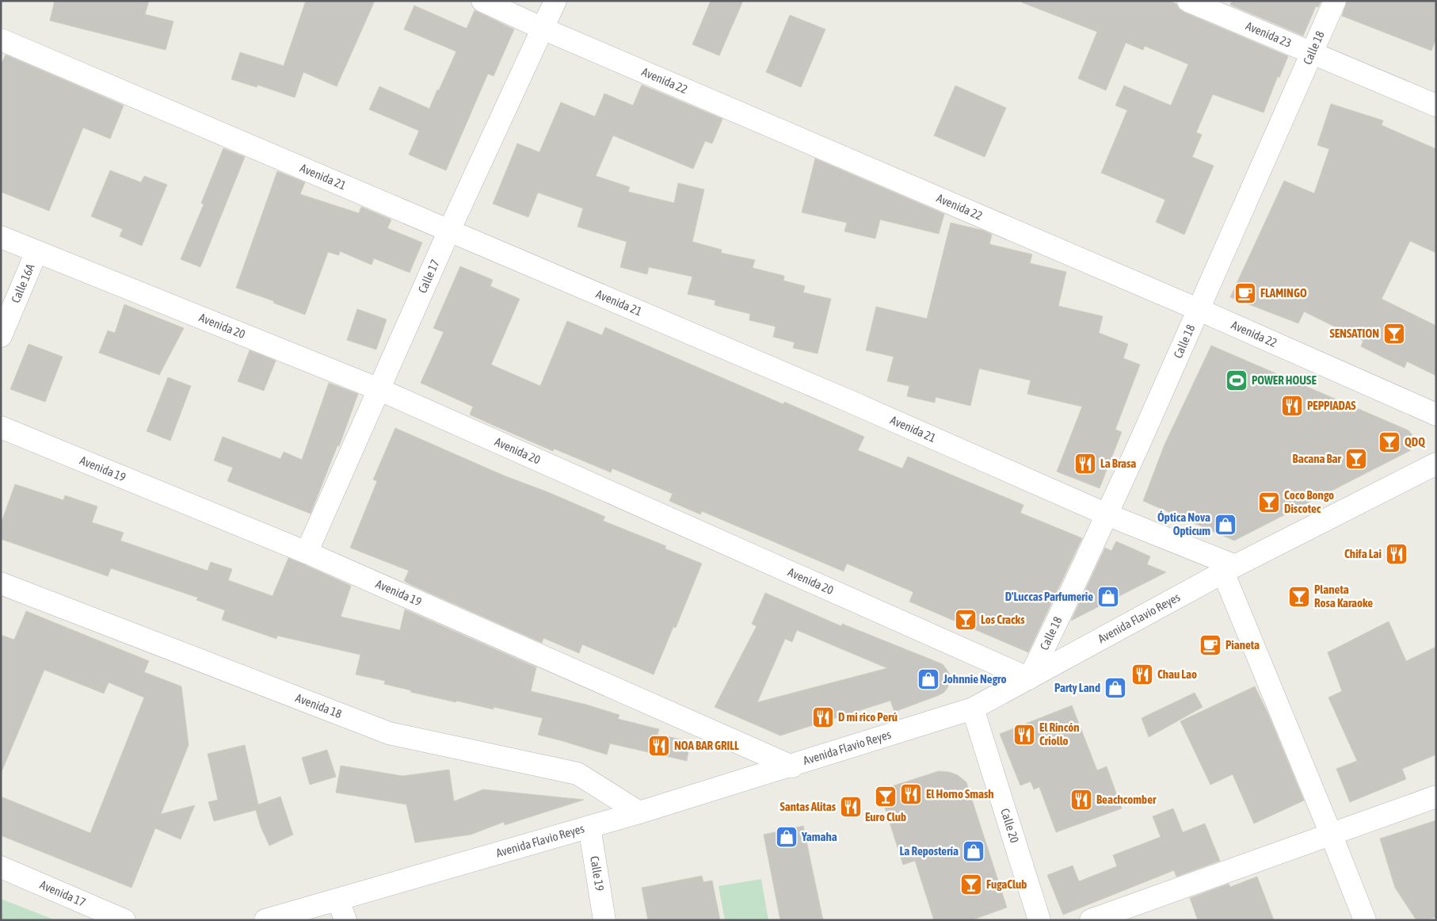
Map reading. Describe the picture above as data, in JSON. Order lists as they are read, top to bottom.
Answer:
{
  "streets": {
    "street": [
      "Avenida 23",
      "Calle 18",
      "Avenida 22",
      "Avenida 21",
      "Calle 17",
      "Calle 16A",
      "Avenida 20",
      "Avenida 19",
      "Avenida Flavio Reyes",
      "Avenida 18",
      "Calle 20",
      "Calle 19",
      "Avenida 17"
    ]
  },
  "crossings": [
    ["Avenida 23", "Calle 18"],
    ["Calle 18", "Avenida 22"],
    ["Calle 18", "Avenida 21"],
    ["Calle 18", "Avenida 20"],
    ["Calle 18", "Avenida Flavio Reyes"],
    ["Avenida 22", "Calle 17"],
    ["Avenida 21", "Calle 17"],
    ["Avenida 21", "Avenida Flavio Reyes"],
    ["Calle 17", "Avenida 20"],
    ["Calle 17", "Avenida 19"],
    ["Calle 16A", "Avenida 20"],
    ["Avenida 20", "Avenida Flavio Reyes"],
    ["Avenida 19", "Avenida Flavio Reyes"],
    ["Avenida Flavio Reyes", "Avenida 18"],
    ["Avenida Flavio Reyes", "Calle 20"],
    ["Avenida Flavio Reyes", "Calle 19"]
  ],
  "places": {
    "cafe": ["FLAMINGO", "Pianeta"],
    "bar": [
      "SENSATION",
      "QDQ",
      "Bacana Bar",
      "Coco Bongo Discotec",
      "Planeta Rosa Karaoke",
      "Los Cracks",
      "Euro Club",
      "FugaClub"
    ],
    "sports": ["POWER HOUSE"],
    "restaurant": [
      "PEPPIADAS",
      "La Brasa",
      "Chifa Lai",
      "Chau Lao",
      "D mi rico Perú",
      "El Rincón Criollo",
      "NOA BAR GRILL",
      "El Horno Smash",
      "Beachcomber",
      "Santas Alitas"
    ],
    "shop": [
      "Óptica Nova Opticum",
      "D'Luccas Parfumerie",
      "Johnnie Negro",
      "Party Land",
      "Yamaha",
      "La Repostería"
    ]
  }
}
